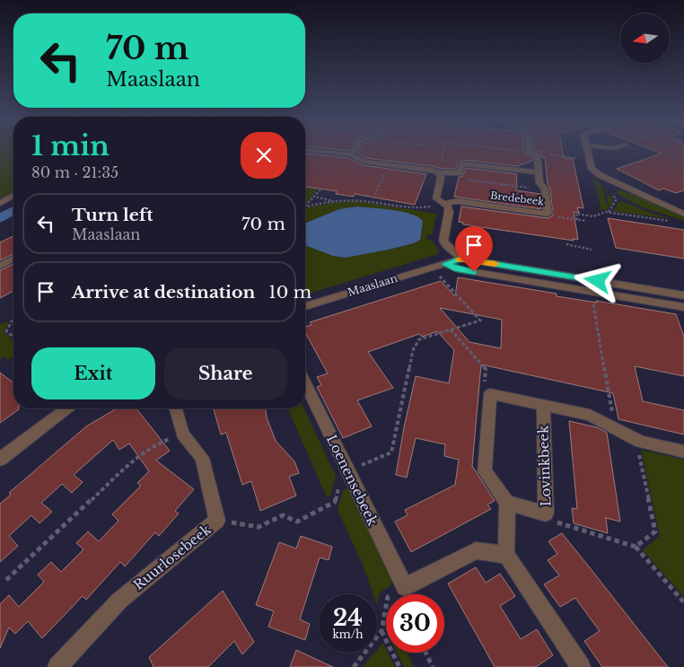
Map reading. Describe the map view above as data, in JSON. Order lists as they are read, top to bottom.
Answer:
{
  "streets": {
    "street": [
      "Bredebeek",
      "Maaslaan",
      "Lovinkbeek",
      "Loenensebeek",
      "Ruurlosebeek"
    ]
  },
  "north": "left",
  "page": {
    "turn": ["70 m", "Maaslaan"],
    "heading": ["1 min", "80 m · 21:35"],
    "list": [
      {
        "name": "Turn left",
        "note": "Maaslaan",
        "value": "70 m"
      },
      {
        "name": "Arrive at destination",
        "value": "10 m"
      }
    ],
    "buttons": ["Exit", "Share"],
    "speed": "24 km/h",
    "limit": "30"
  }
}
